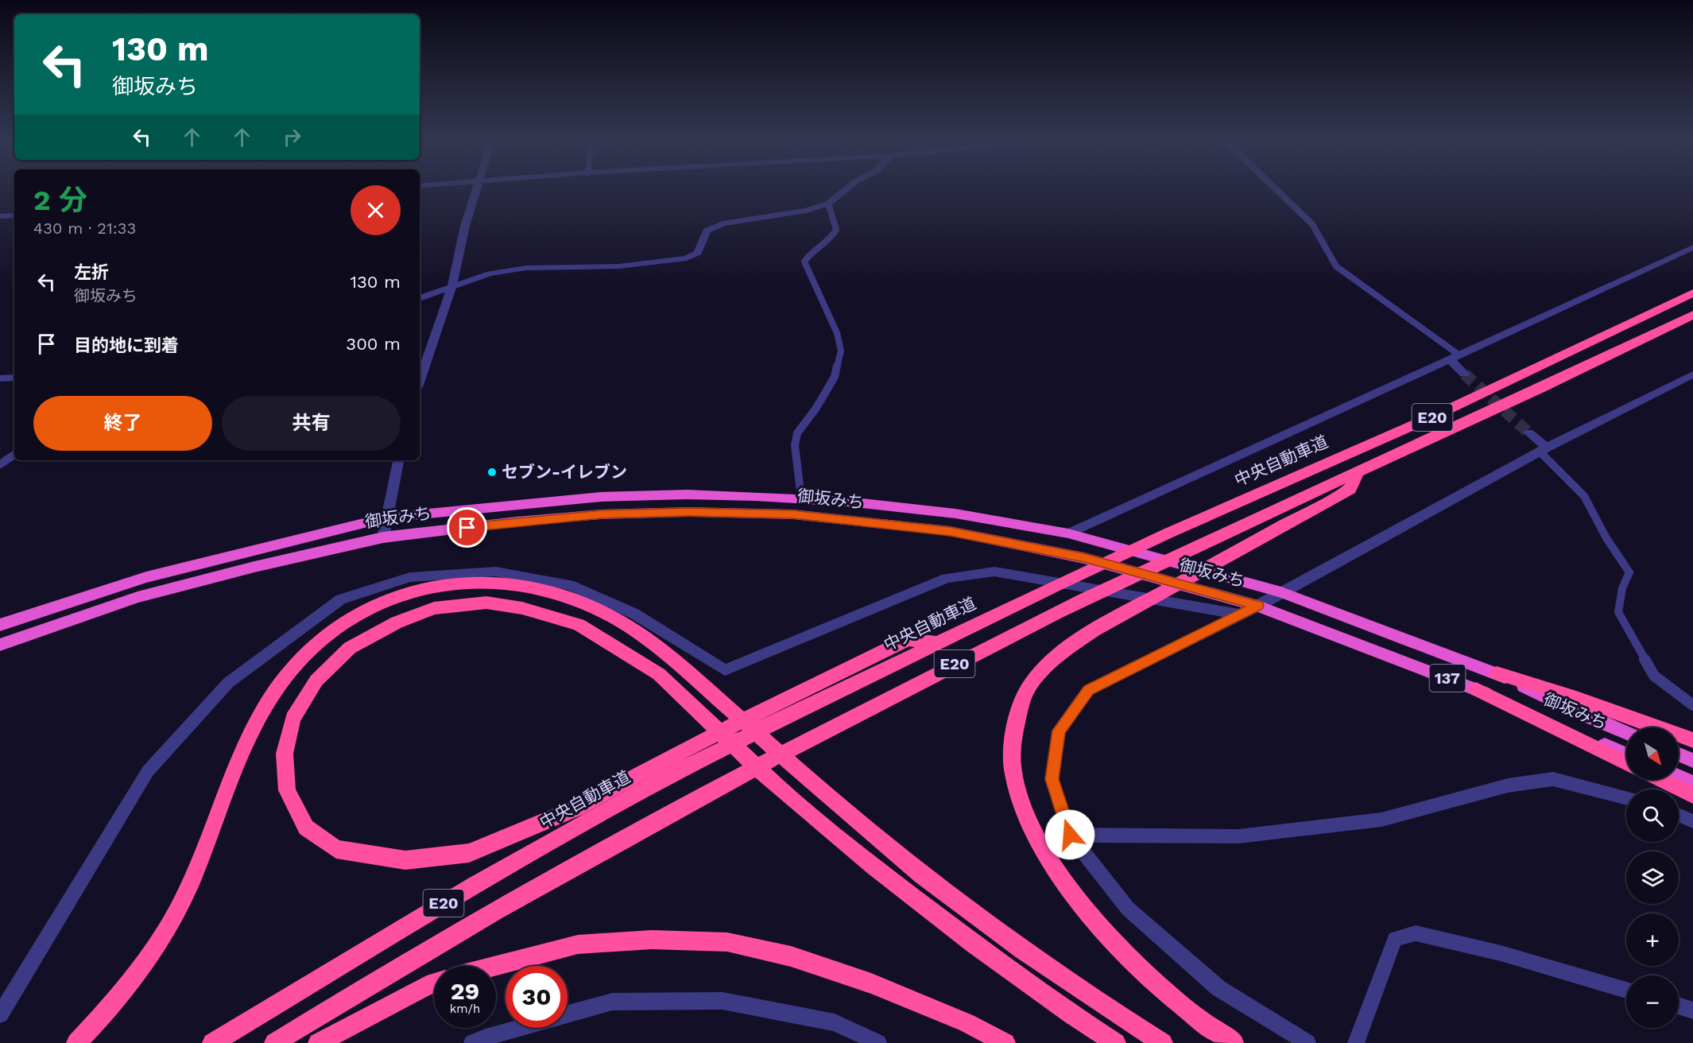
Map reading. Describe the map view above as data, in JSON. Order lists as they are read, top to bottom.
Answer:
{
  "streets": {
    "highway": [
      "E20",
      "中央自動車道",
      "御坂みち",
      "137"
    ]
  },
  "places": ["セブン-イレブン"],
  "north": "bottom right",
  "page": {
    "turn": ["130 m", "御坂みち"],
    "heading": ["2 分", "430 m · 21:33"],
    "list": [
      {
        "name": "左折",
        "note": "御坂みち",
        "value": "130 m"
      },
      {
        "name": "目的地に到着",
        "value": "300 m"
      }
    ],
    "buttons": ["終了", "共有"],
    "map_buttons": ["+", "−"],
    "speed": "29 km/h",
    "limit": "30"
  }
}
